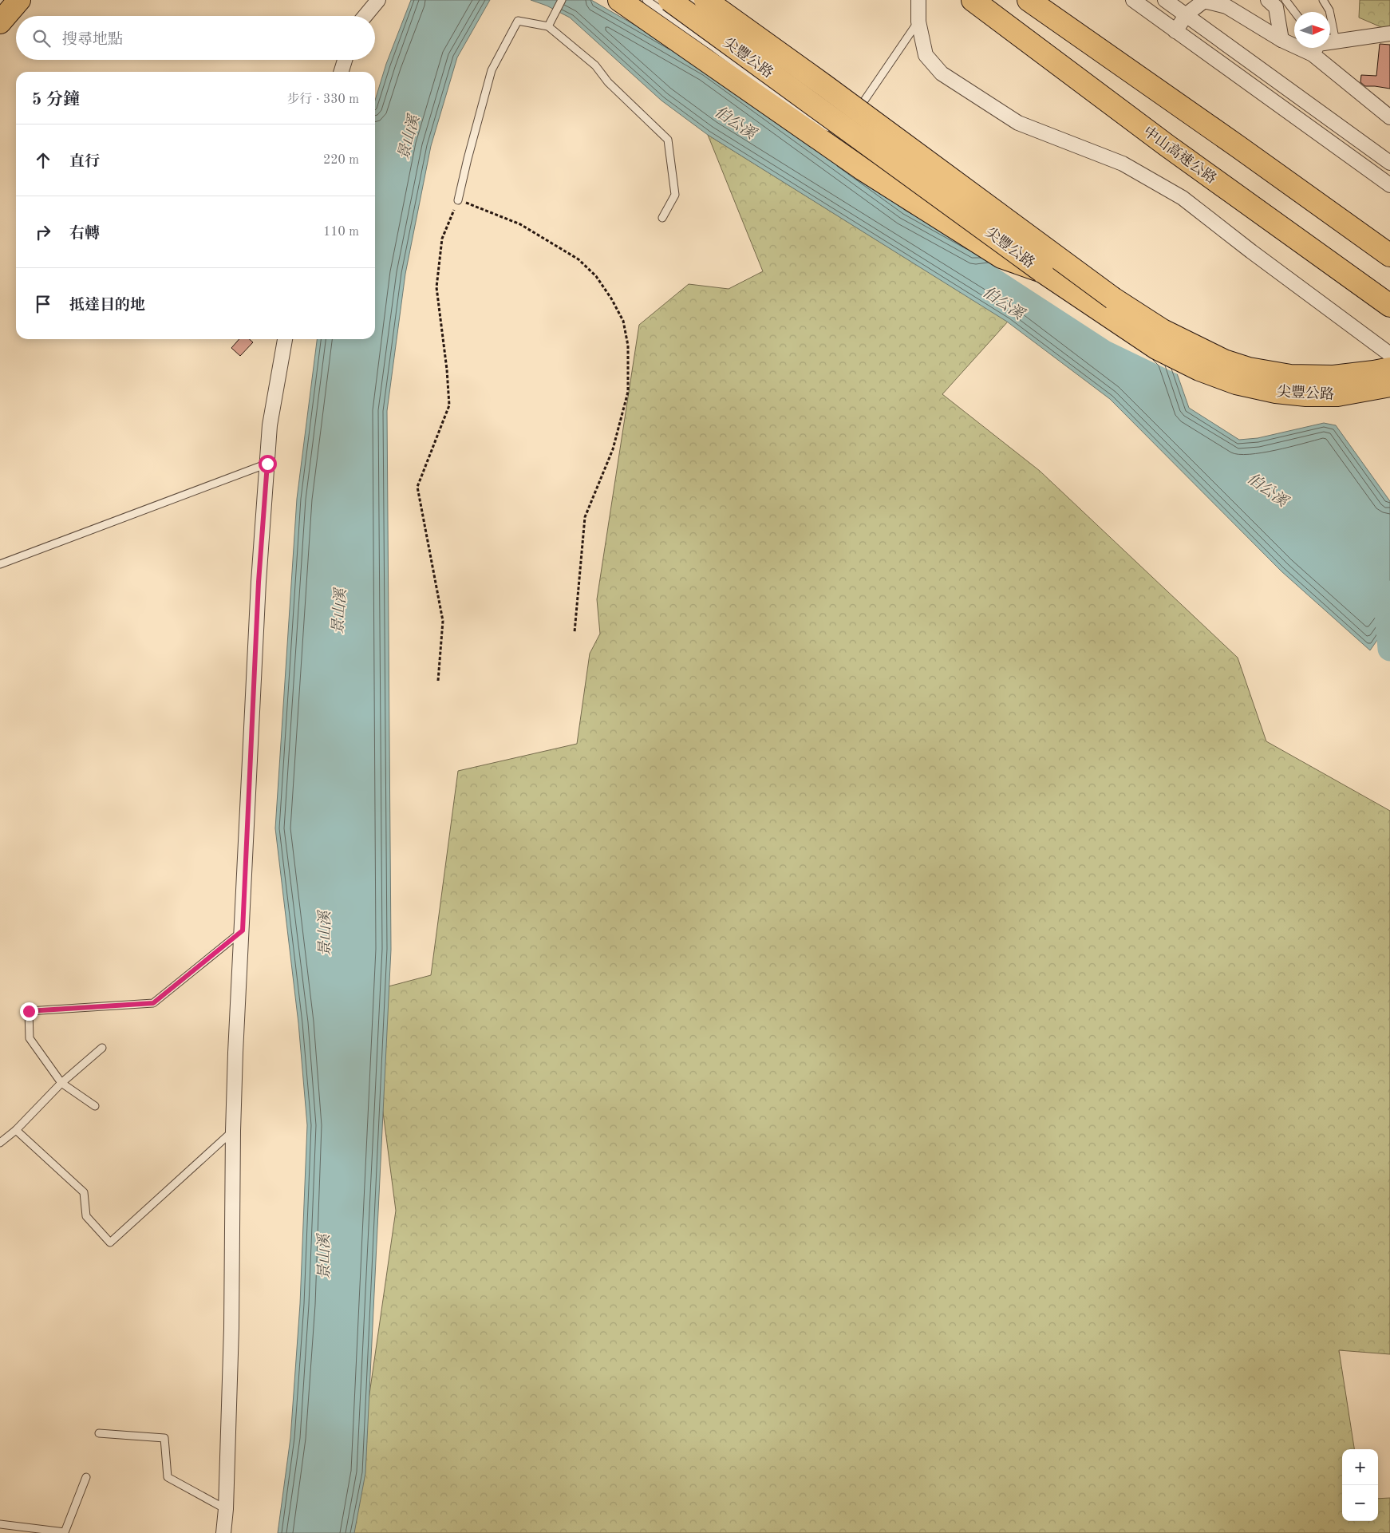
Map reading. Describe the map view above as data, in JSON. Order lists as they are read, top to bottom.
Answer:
{
  "streets": {
    "main road": ["尖豐公路", "中山高速公路"]
  },
  "water": ["伯公溪", "景山溪"],
  "north": "right",
  "page": {
    "search": "搜尋地點",
    "heading": ["5 分鐘", "步行 · 330 m"],
    "list": [
      ["直行", "220 m"],
      ["右轉", "110 m"],
      "抵達目的地"
    ],
    "map_buttons": ["+", "−"]
  }
}
